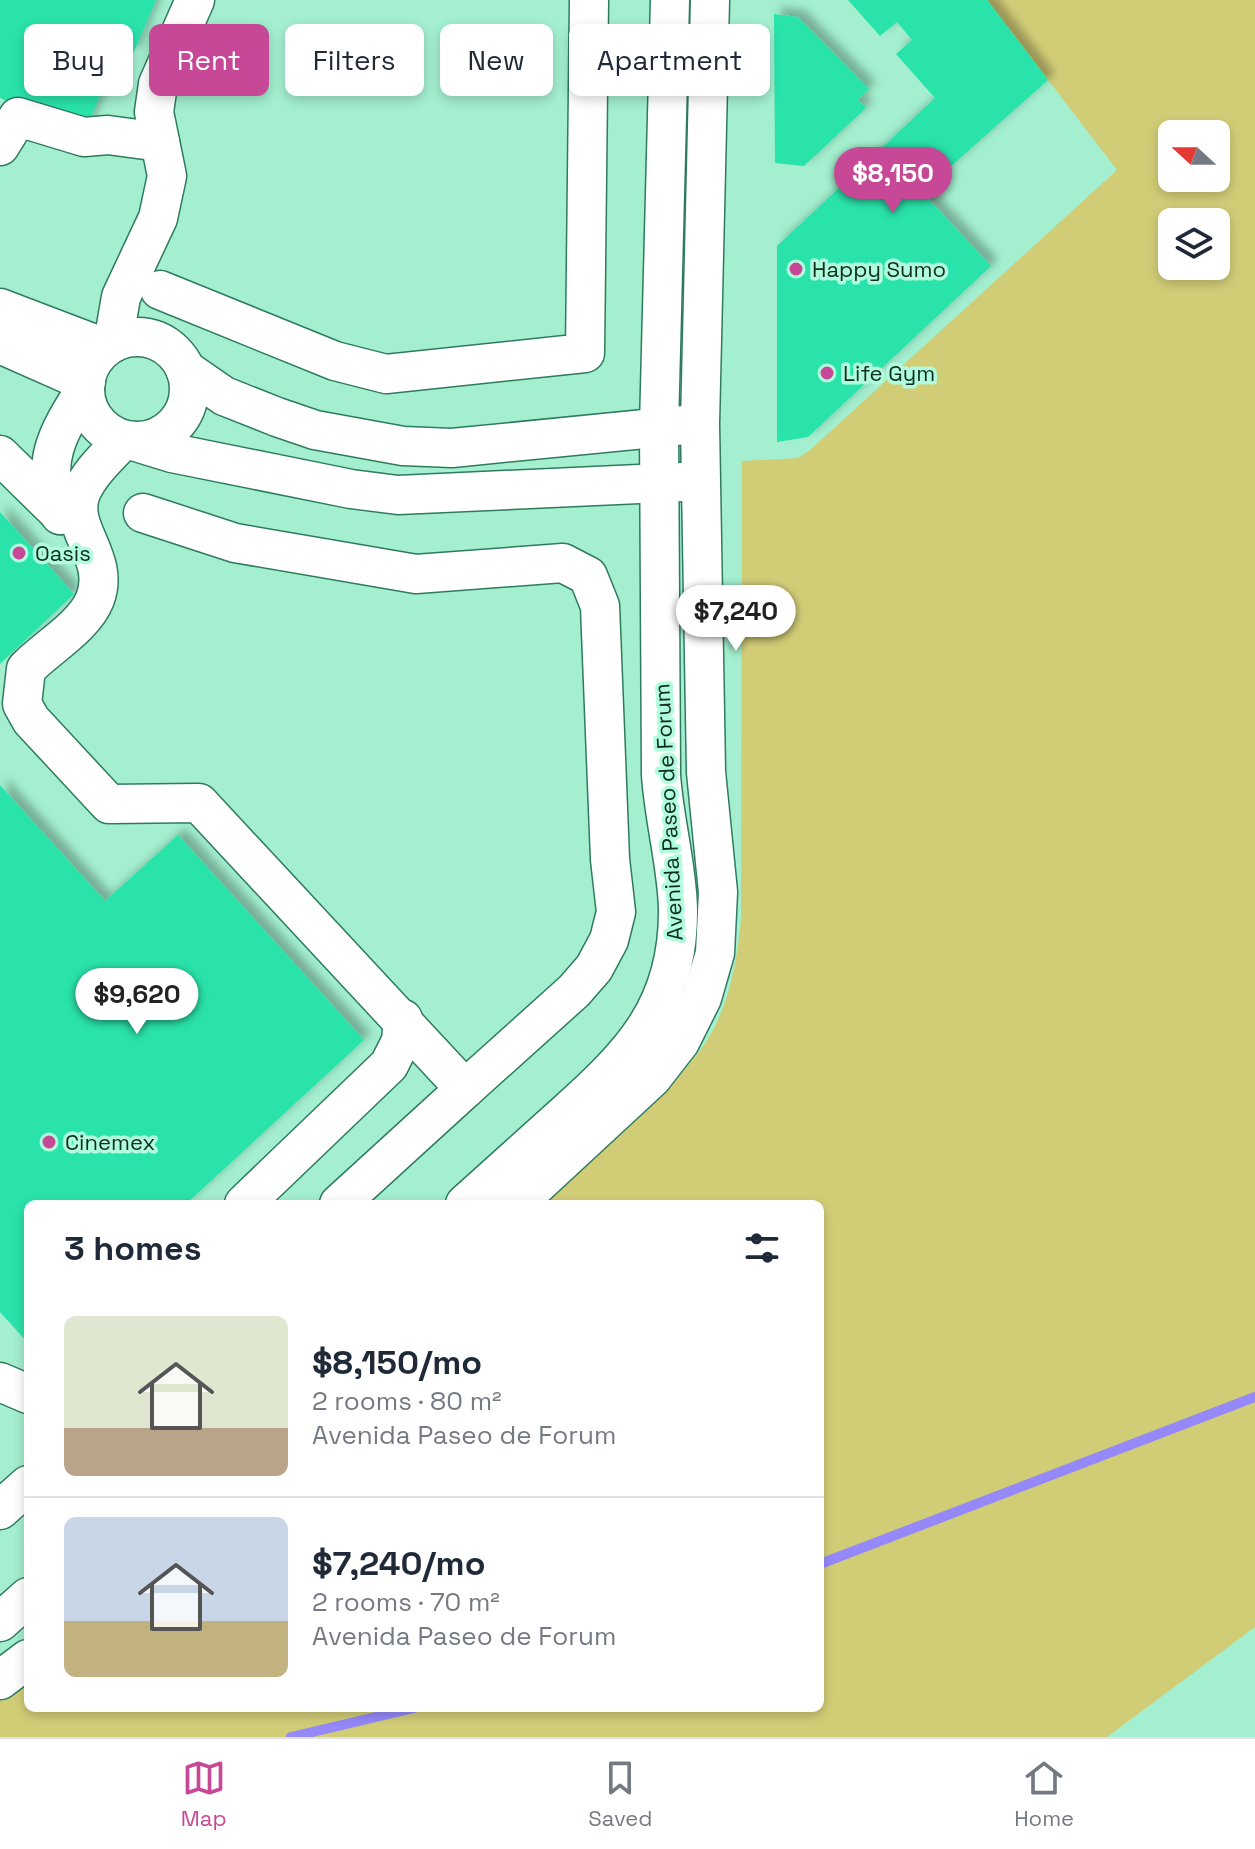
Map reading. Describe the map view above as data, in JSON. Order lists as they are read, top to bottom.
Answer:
{
  "streets": {
    "street": ["Avenida Paseo de Forum"]
  },
  "places": [
    "Happy Sumo",
    "Life Gym",
    "Oasis",
    "Cinemex"
  ],
  "north": "left",
  "page": {
    "chip": [
      "Buy",
      "Rent",
      "Filters",
      "New",
      "Apartment"
    ],
    "price": ["$8,150", "$7,240", "$9,620"],
    "heading": "3 homes",
    "list": [
      {
        "name": "$8,150/mo",
        "note": "2 rooms · 80 m² · Avenida Paseo de Forum"
      },
      {
        "name": "$7,240/mo",
        "note": "2 rooms · 70 m² · Avenida Paseo de Forum"
      }
    ],
    "tabs": ["Map", "Saved", "Home"]
  }
}
